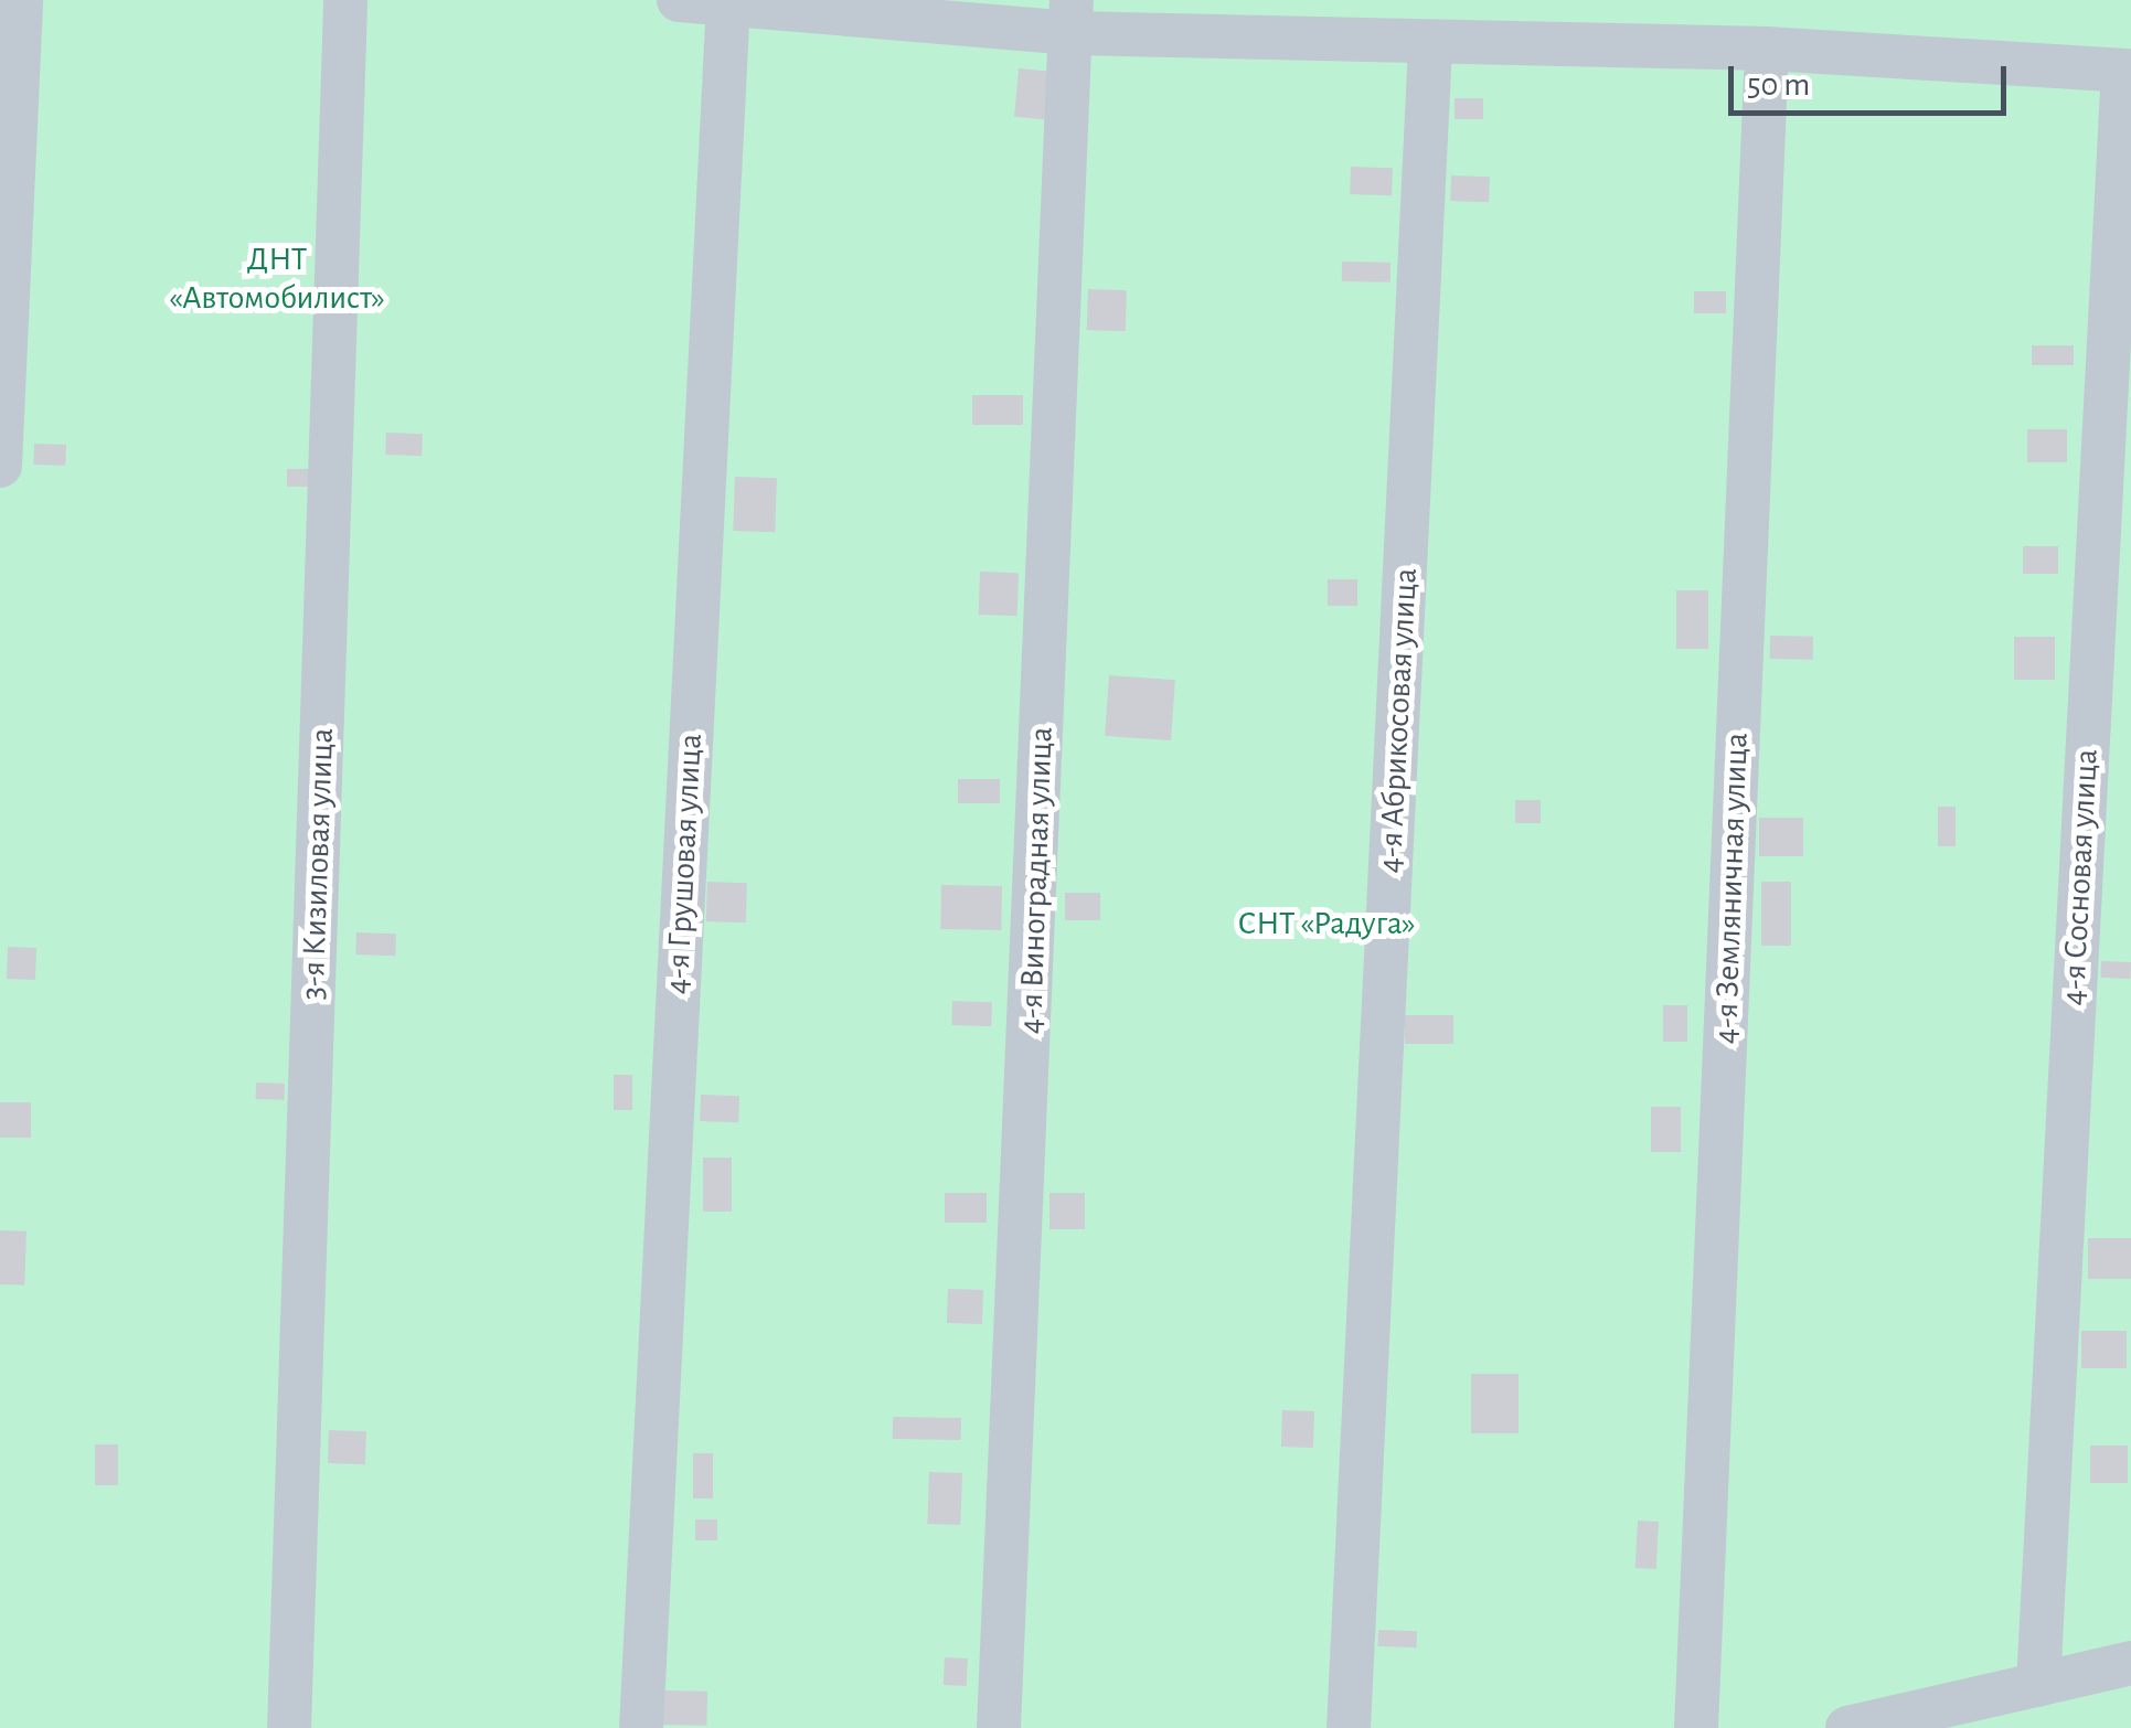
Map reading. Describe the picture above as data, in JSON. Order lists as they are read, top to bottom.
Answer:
{
  "streets": {
    "street": [
      "4-я Абрикосовая улица",
      "3-я Кизиловая улица",
      "4-я Грушовая улица",
      "4-я Сосновая улица",
      "4-я Виноградная улица",
      "4-я Земляничная улица"
    ]
  },
  "parks": ["ДНТ «Автомобилист»", "СНТ «Радуга»"],
  "scale_bar": "50 m"
}
